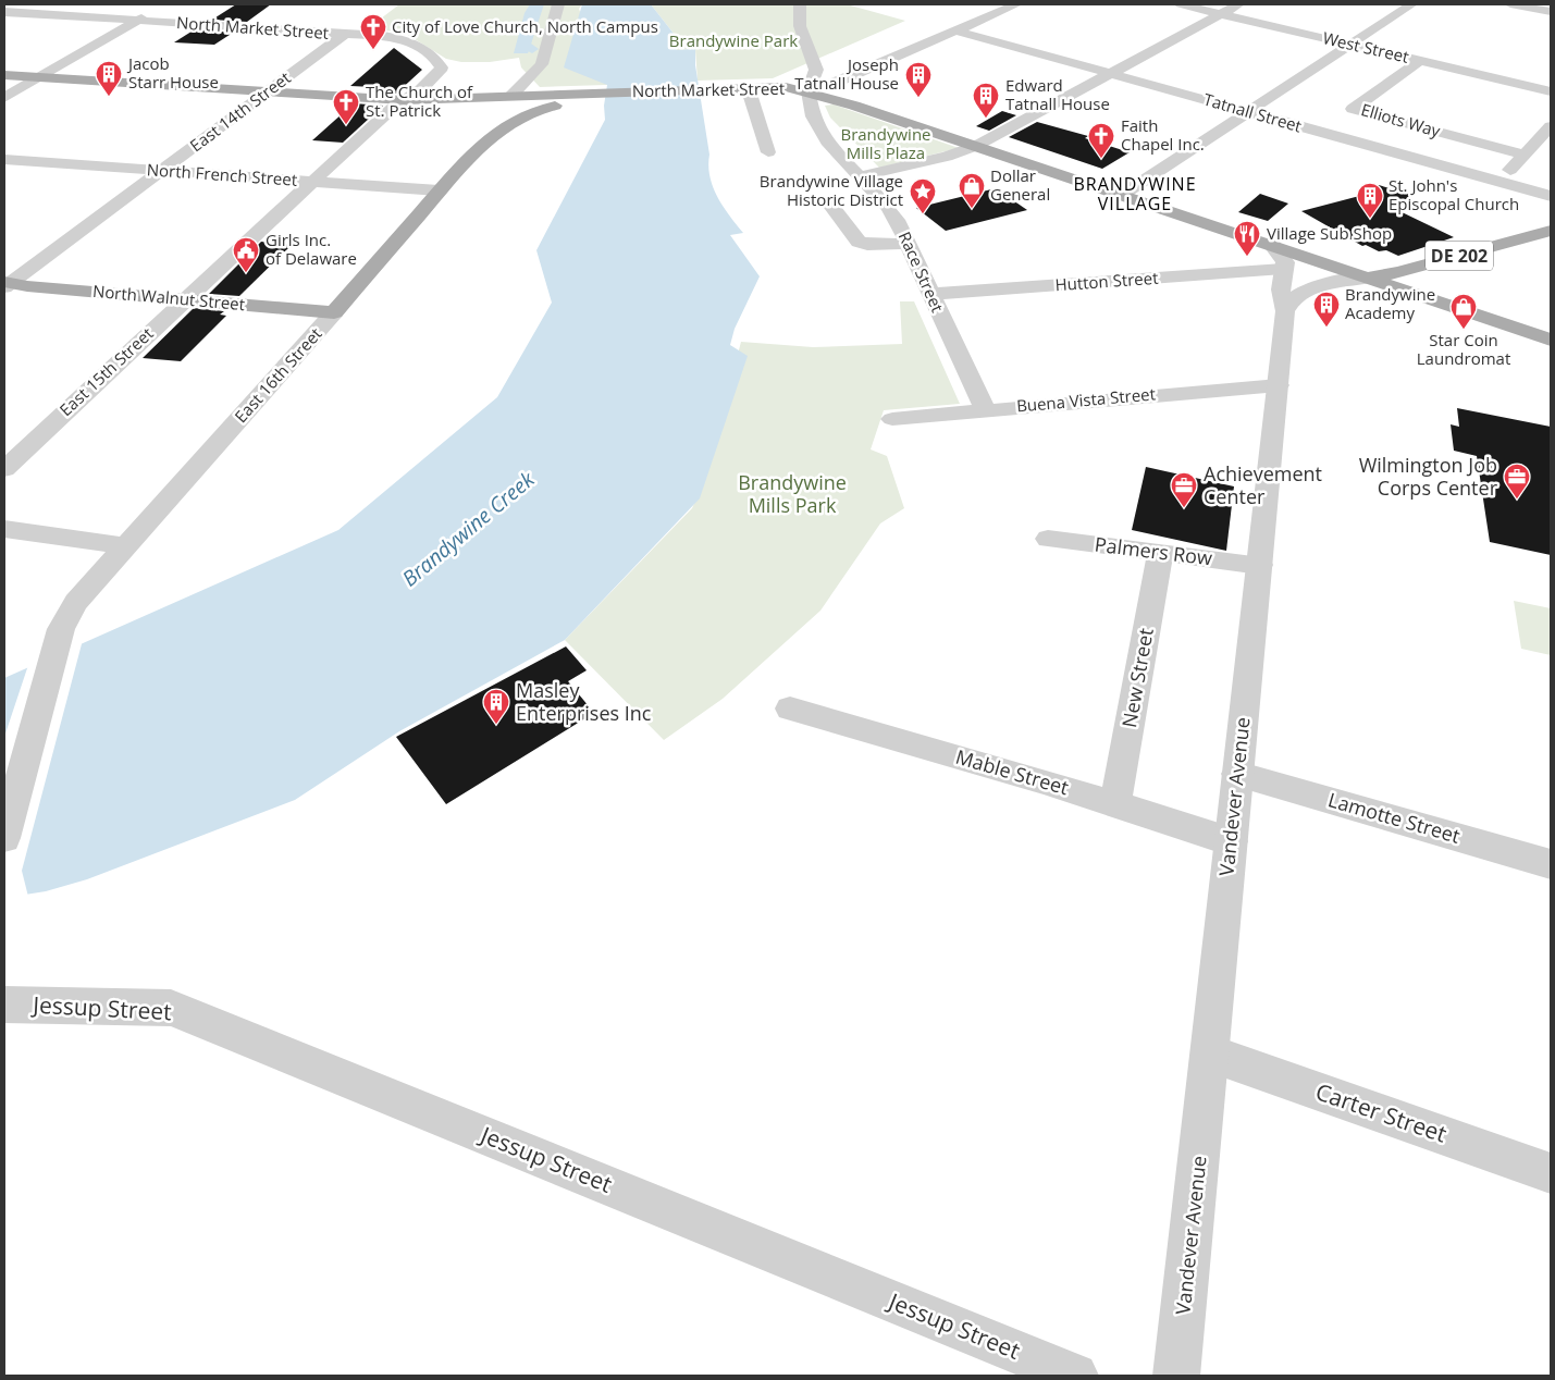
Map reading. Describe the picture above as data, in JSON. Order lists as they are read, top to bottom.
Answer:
{
  "streets": {
    "main road": [
      "North Market Street",
      "DE 202",
      "North Walnut Street",
      "East 16th Street"
    ],
    "street": [
      "West Street",
      "East 14th Street",
      "Tatnall Street",
      "Elliots Way",
      "North French Street",
      "Race Street",
      "Hutton Street",
      "East 15th Street",
      "Buena Vista Street",
      "Palmers Row",
      "New Street",
      "Mable Street",
      "Vandever Avenue",
      "Lamotte Street",
      "Jessup Street",
      "Carter Street"
    ]
  },
  "crossings": [
    ["North Market Street", "East 14th Street"],
    ["North Market Street", "DE 202"],
    ["North Market Street", "Race Street"],
    ["North Market Street", "East 15th Street"],
    ["North Market Street", "East 16th Street"],
    ["West Street", "Elliots Way"],
    ["East 14th Street", "North French Street"],
    ["East 14th Street", "North Walnut Street"],
    ["North French Street", "East 15th Street"],
    ["North French Street", "East 16th Street"],
    ["Race Street", "Hutton Street"],
    ["Race Street", "Buena Vista Street"],
    ["Hutton Street", "Vandever Avenue"],
    ["North Walnut Street", "East 15th Street"],
    ["North Walnut Street", "East 16th Street"],
    ["Buena Vista Street", "Vandever Avenue"],
    ["Palmers Row", "New Street"],
    ["Palmers Row", "Vandever Avenue"],
    ["New Street", "Mable Street"],
    ["Mable Street", "Vandever Avenue"],
    ["Vandever Avenue", "Lamotte Street"],
    ["Vandever Avenue", "Carter Street"]
  ],
  "districts": ["BRANDYWINE VILLAGE"],
  "water": ["Brandywine Creek"],
  "parks": ["Brandywine Park", "Brandywine Mills Plaza", "Brandywine Mills Park"],
  "places": {
    "church": ["City of Love Church, North Campus", "The Church of St. Patrick", "Faith Chapel Inc."],
    "building": [
      "Jacob Starr House",
      "Joseph Tatnall House",
      "Edward Tatnall House",
      "St. John's Episcopal Church",
      "Brandywine Academy",
      "Masley Enterprises Inc"
    ],
    "shop": ["Dollar General", "Star Coin Laundromat"],
    "place": ["Brandywine Village Historic District"],
    "restaurant": ["Village Sub Shop"],
    "public building": ["Girls Inc. of Delaware"],
    "office": ["Wilmington Job Corps Center", "Achievement Center"]
  }
}
